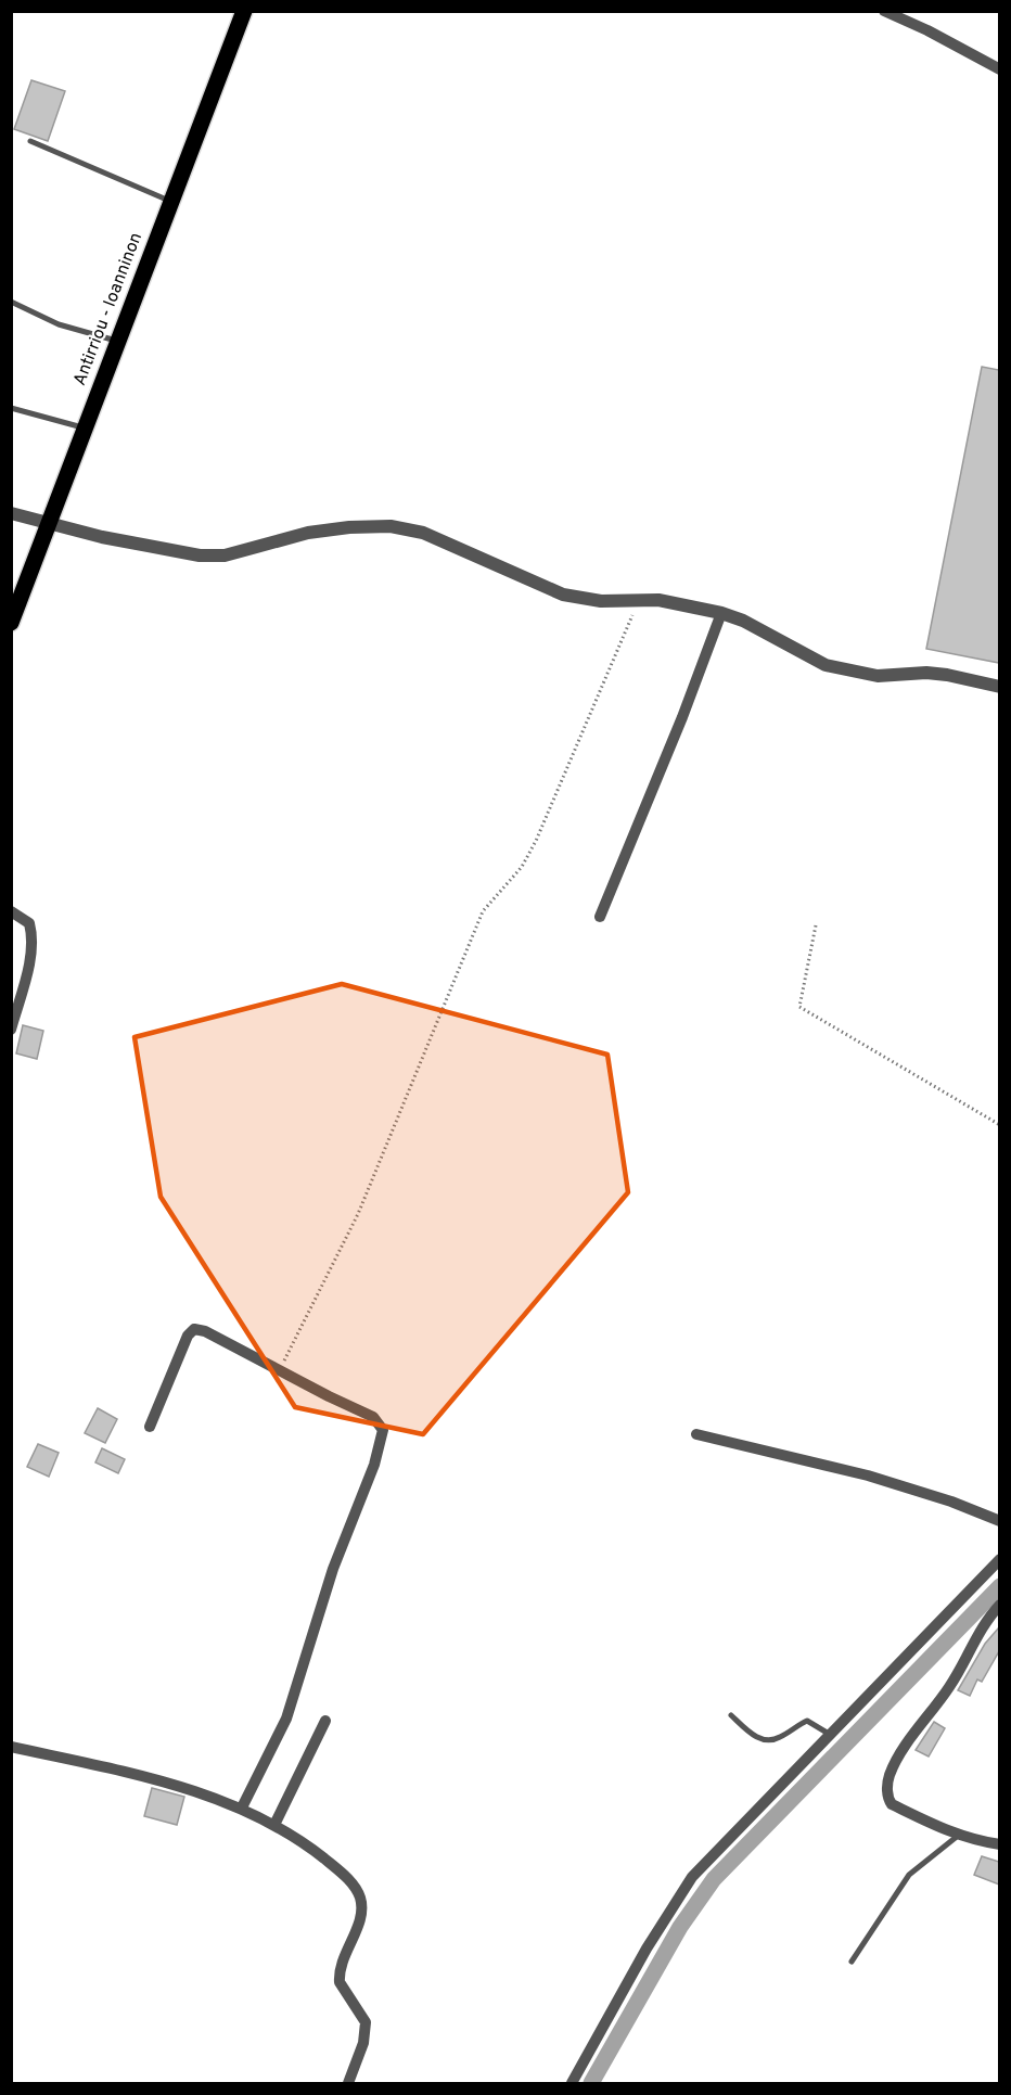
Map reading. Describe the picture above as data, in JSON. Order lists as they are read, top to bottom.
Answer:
{
  "streets": {
    "main road": ["Antirriou - Ioanninon"]
  }
}
